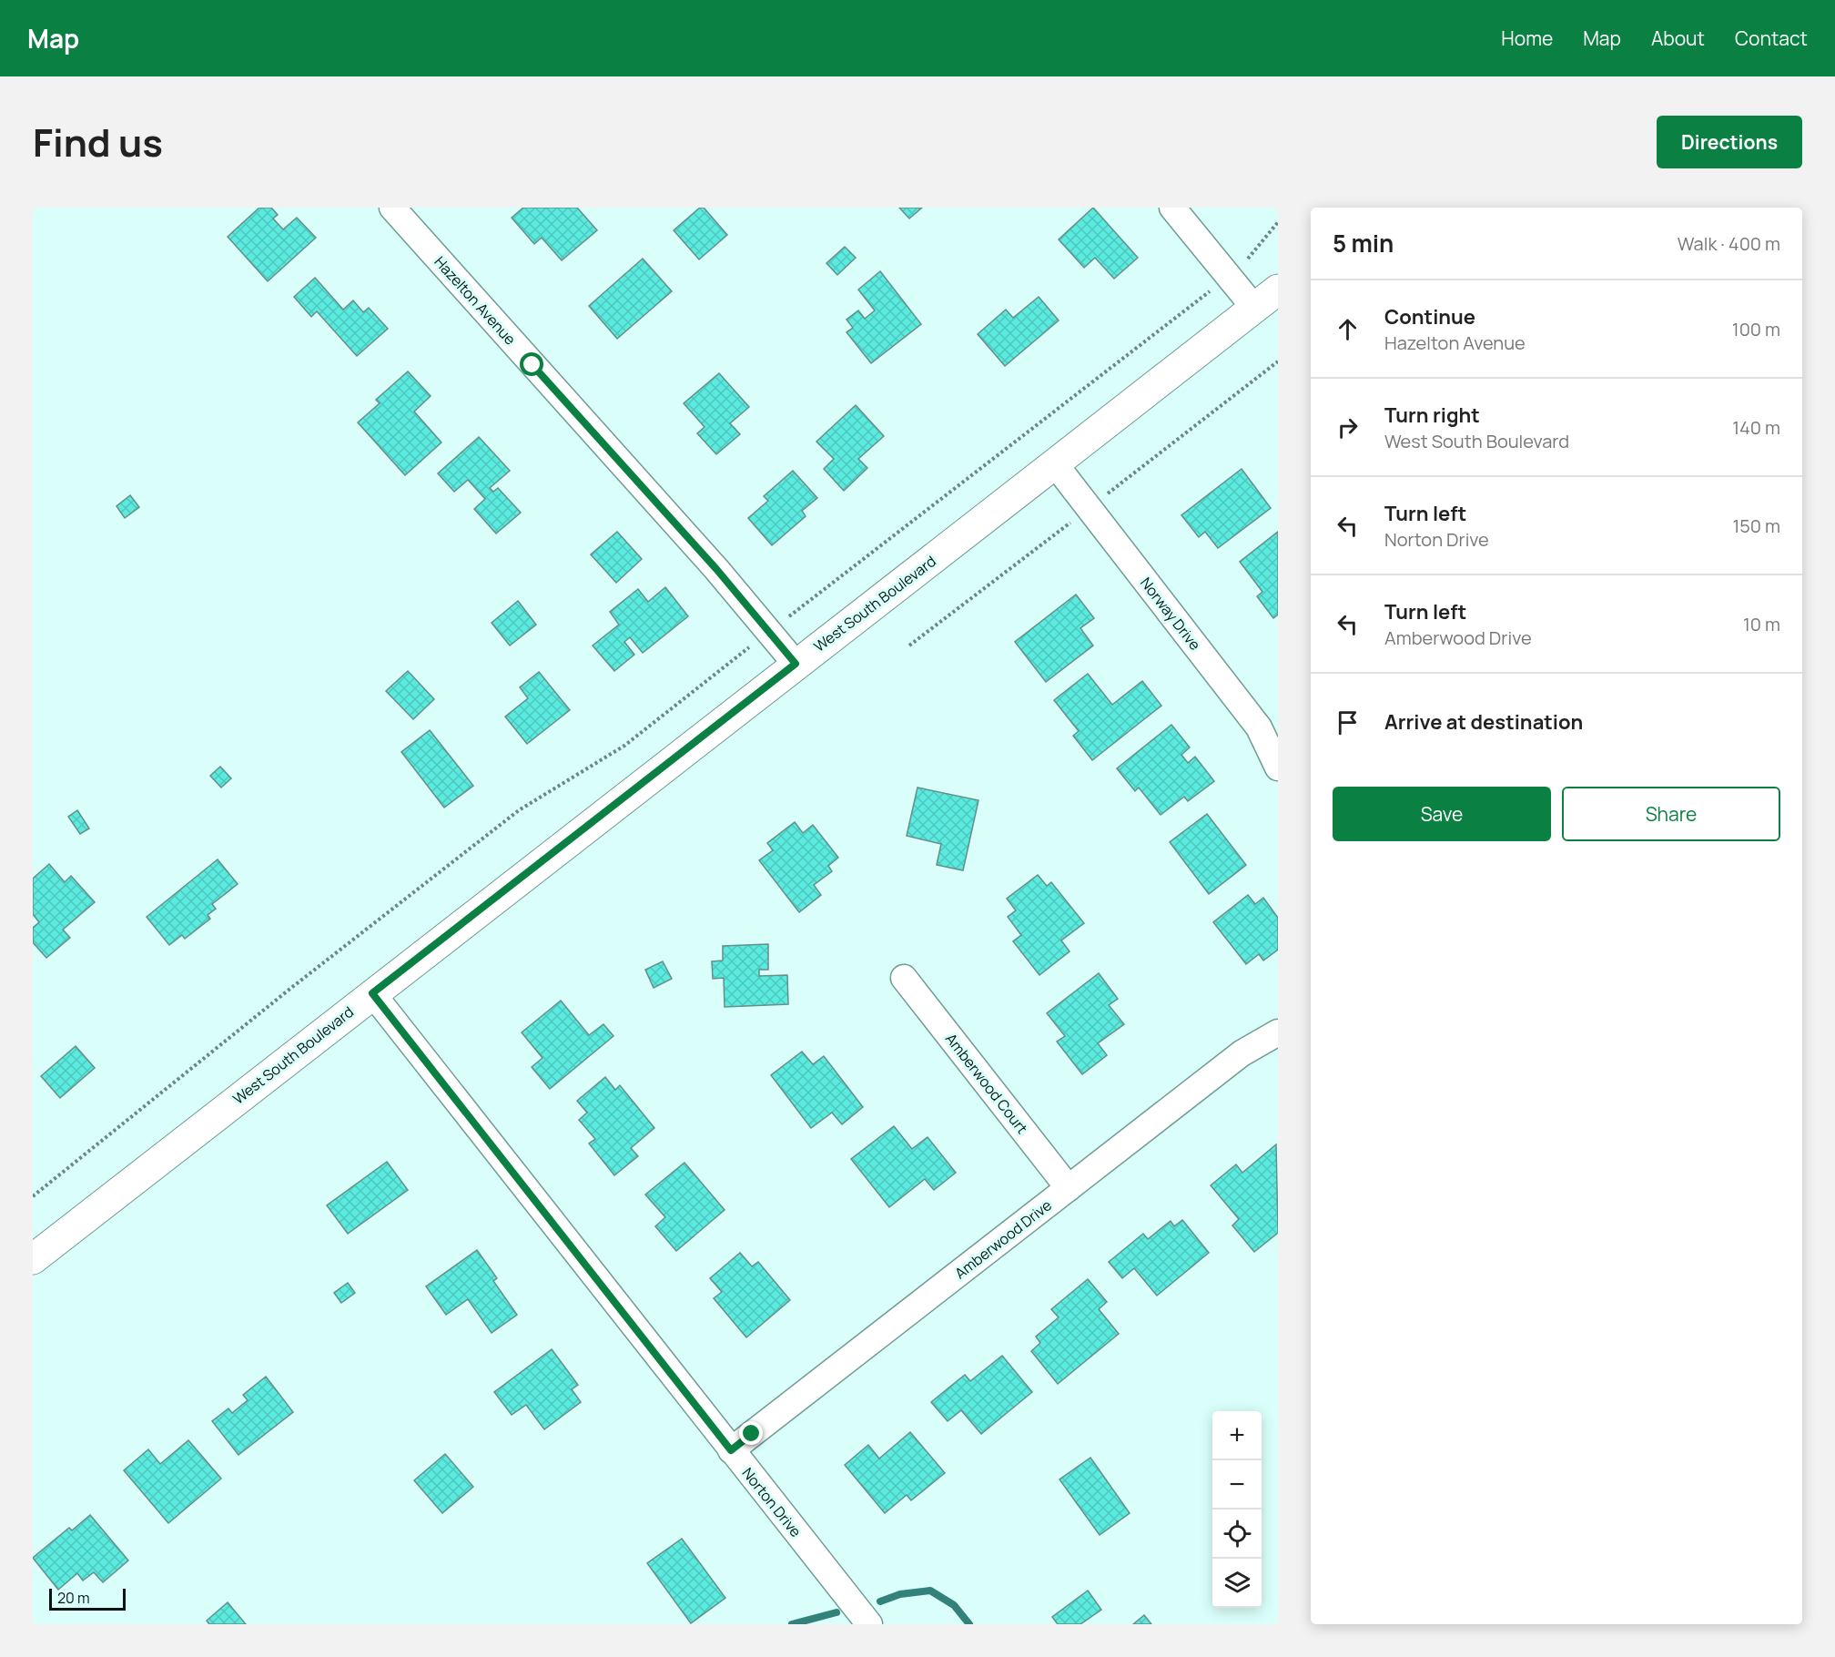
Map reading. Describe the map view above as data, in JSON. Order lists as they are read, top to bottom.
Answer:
{
  "streets": {
    "street": [
      "Hazelton Avenue",
      "West South Boulevard",
      "Norway Drive",
      "Amberwood Court",
      "Amberwood Drive",
      "Norton Drive"
    ]
  },
  "crossings": [
    ["Hazelton Avenue", "West South Boulevard"],
    ["West South Boulevard", "Norway Drive"],
    ["West South Boulevard", "Norton Drive"],
    ["Amberwood Court", "Amberwood Drive"],
    ["Amberwood Drive", "Norton Drive"]
  ],
  "scale_bar": "20 m",
  "page": {
    "header": "Map",
    "nav": [
      "Home",
      "Map",
      "About",
      "Contact"
    ],
    "title": "Find us",
    "buttons": [
      "Directions",
      ["Save", "Share"]
    ],
    "heading": ["5 min", "Walk · 400 m"],
    "list": [
      ["Continue", "Hazelton Avenue", "100 m"],
      ["Turn right", "West South Boulevard", "140 m"],
      ["Turn left", "Norton Drive", "150 m"],
      ["Turn left", "Amberwood Drive", "10 m"],
      "Arrive at destination"
    ],
    "map_buttons": ["+", "−"],
    "scale": "20 m"
  }
}
